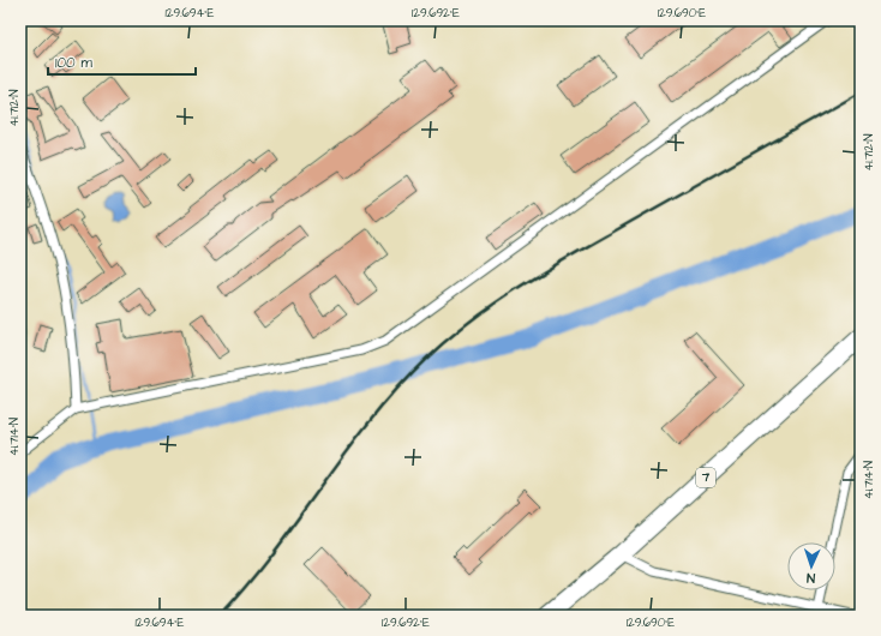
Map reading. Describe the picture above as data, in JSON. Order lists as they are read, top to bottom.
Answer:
{
  "streets": {
    "highway": ["7"]
  },
  "scale_bar": "100 m",
  "north": "bottom",
  "coordinates": [
    "129.694°E",
    "129.692°E",
    "129.690°E",
    "41.712°N",
    "41.714°N"
  ]
}
